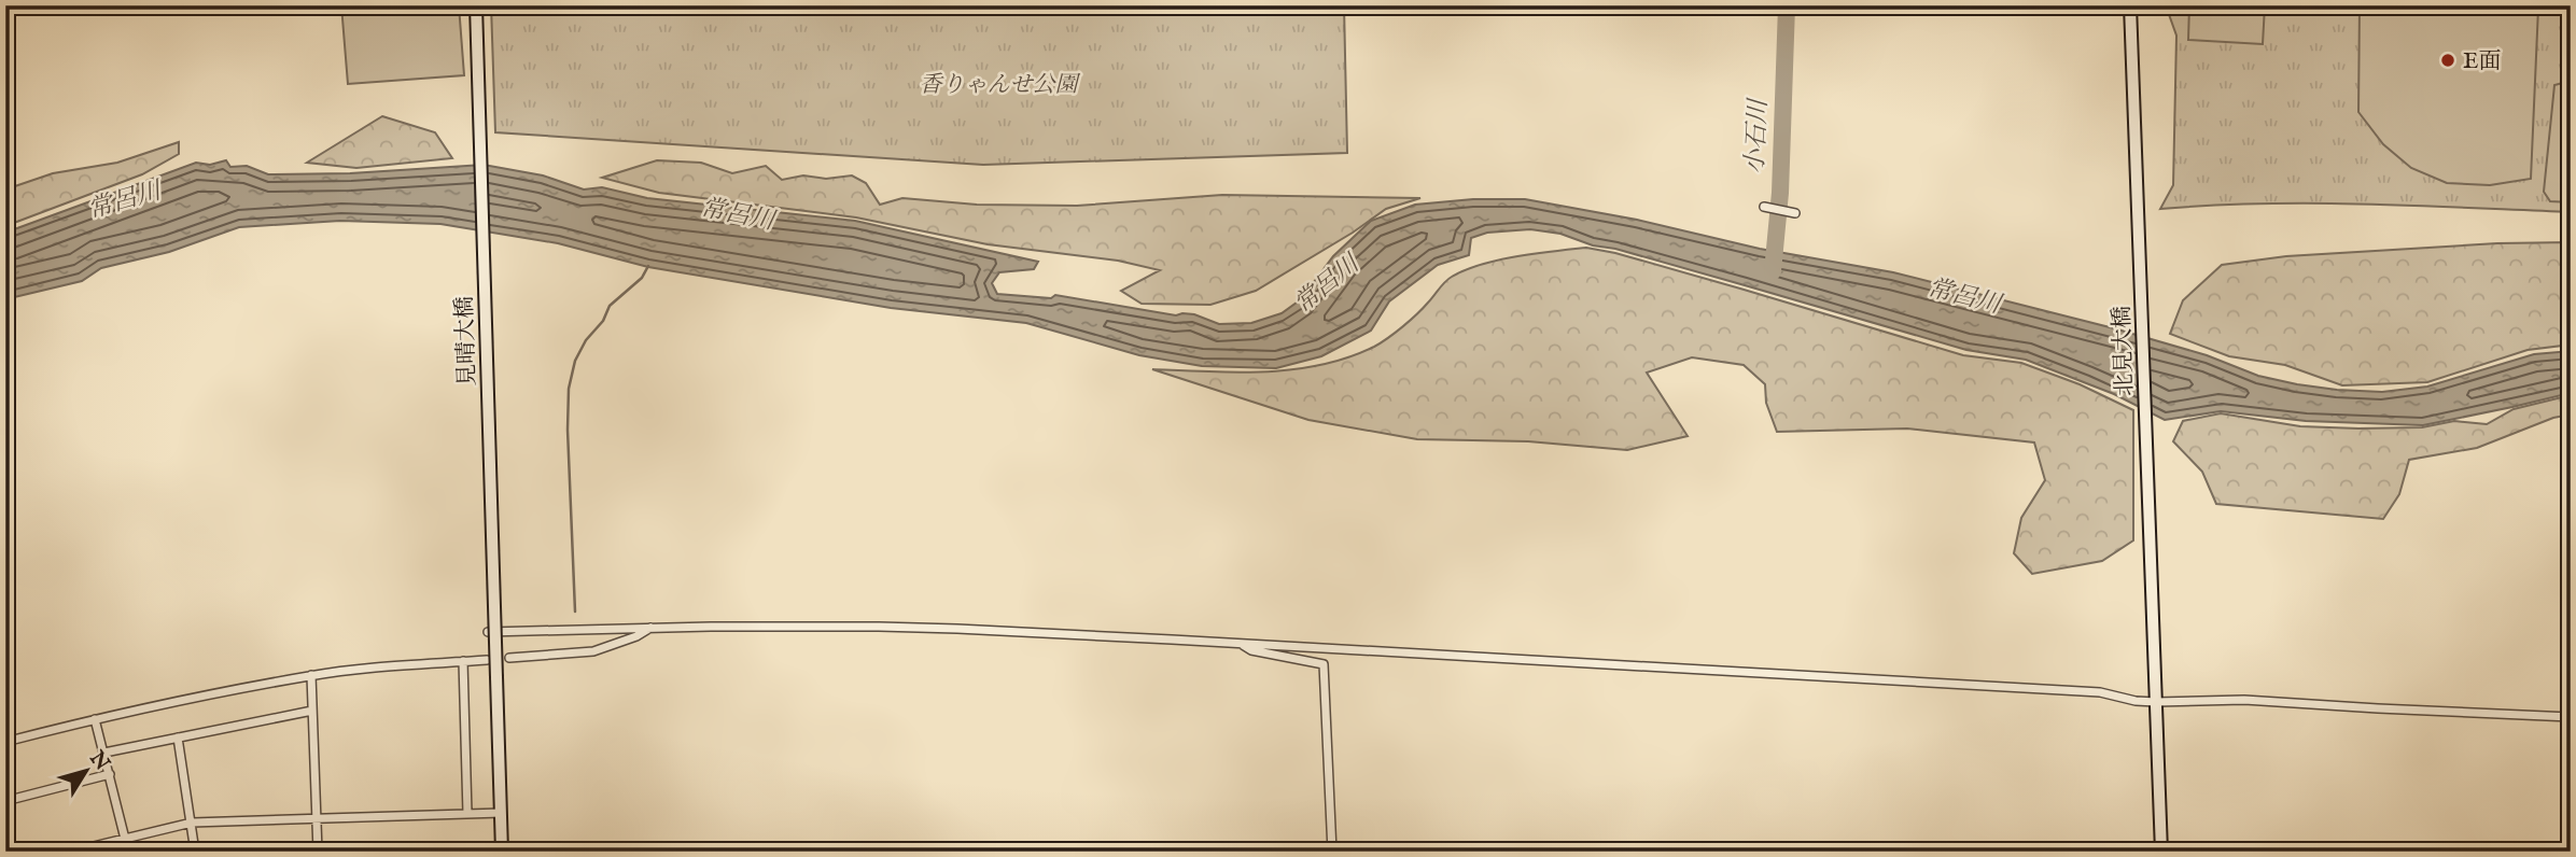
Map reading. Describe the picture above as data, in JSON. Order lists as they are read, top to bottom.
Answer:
{
  "streets": {
    "main road": ["見晴大橋", "北見大橋"]
  },
  "water": ["小石川", "常呂川"],
  "parks": ["香りゃんせ公園"],
  "places": ["E面"],
  "north": "top right"
}
